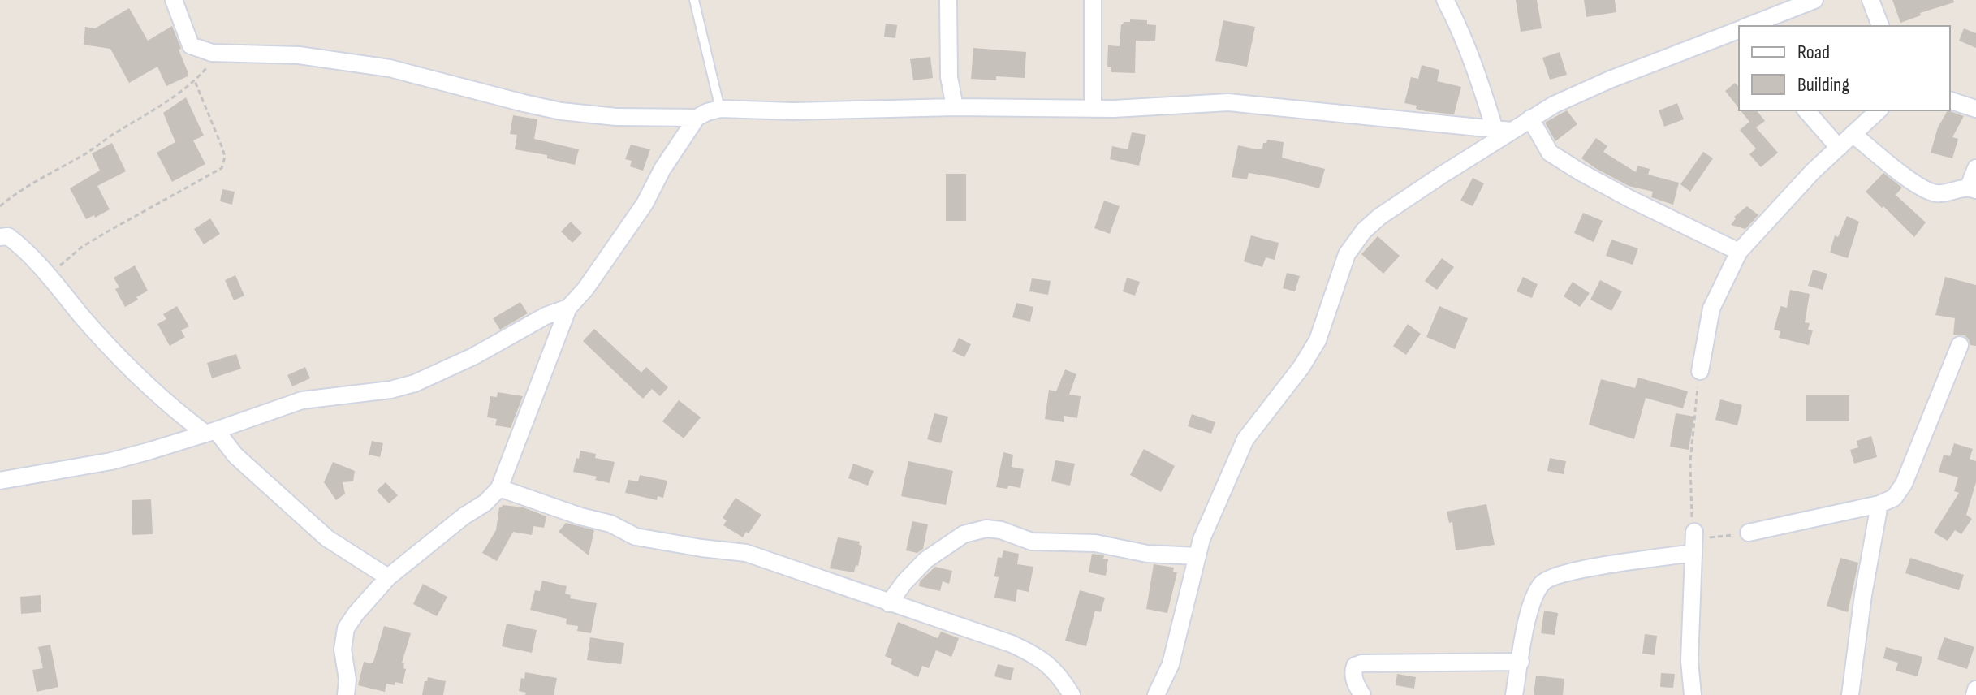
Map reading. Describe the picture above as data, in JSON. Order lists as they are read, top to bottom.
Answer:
{
  "legend": ["Road", "Building"]
}
